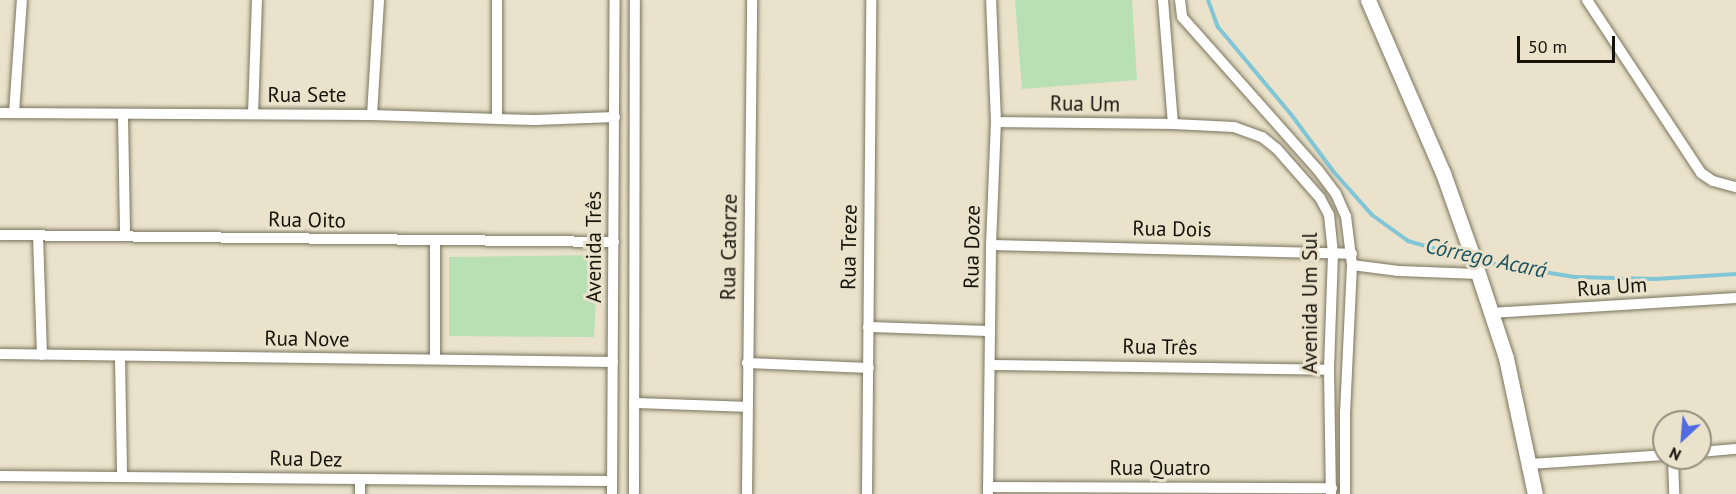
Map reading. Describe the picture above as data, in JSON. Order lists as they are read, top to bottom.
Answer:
{
  "streets": {
    "street": [
      "Rua Sete",
      "Rua Um",
      "Rua Oito",
      "Rua Dois",
      "Avenida Três",
      "Rua Catorze",
      "Rua Treze",
      "Rua Doze",
      "Avenida Um Sul",
      "Rua Nove",
      "Rua Três",
      "Rua Dez",
      "Rua Quatro"
    ]
  },
  "crossings": [
    ["Rua Sete", "Avenida Três"],
    ["Rua Um", "Rua Doze"],
    ["Rua Um", "Avenida Um Sul"],
    ["Rua Oito", "Avenida Três"],
    ["Rua Dois", "Rua Doze"],
    ["Rua Dois", "Avenida Um Sul"],
    ["Avenida Três", "Rua Nove"],
    ["Avenida Três", "Rua Dez"],
    ["Rua Doze", "Rua Três"],
    ["Rua Doze", "Rua Quatro"],
    ["Avenida Um Sul", "Rua Três"],
    ["Avenida Um Sul", "Rua Quatro"]
  ],
  "water": ["Córrego Acará"],
  "scale_bar": "50 m",
  "north": "bottom left"
}
